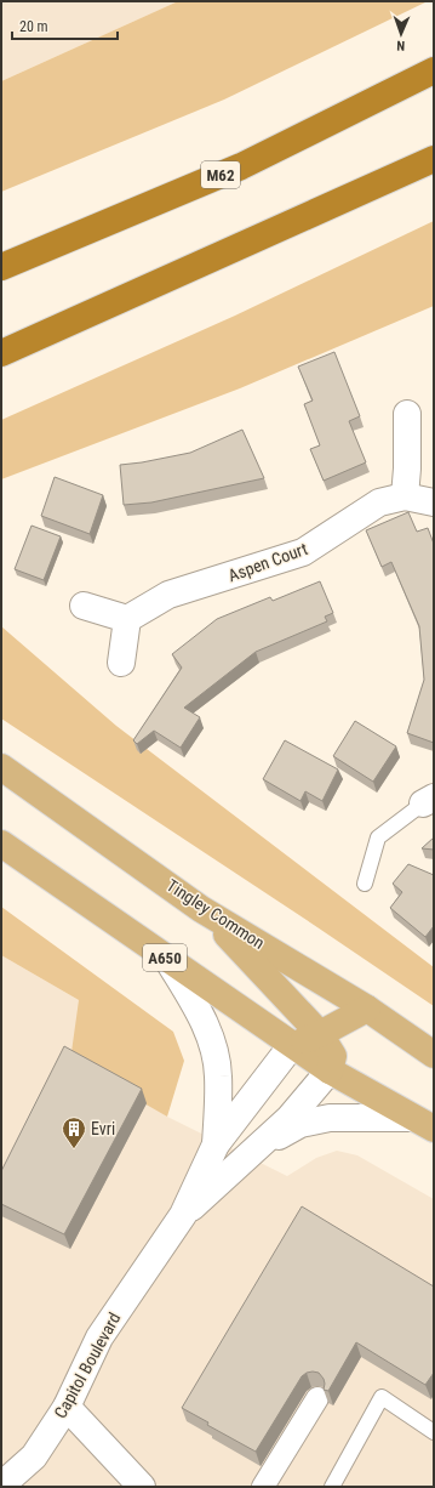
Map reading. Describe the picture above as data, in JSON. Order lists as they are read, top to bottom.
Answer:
{
  "streets": {
    "highway": ["M62"],
    "main road": ["Tingley Common", "A650"],
    "street": ["Aspen Court", "Capitol Boulevard"]
  },
  "crossings": [
    ["A650", "Capitol Boulevard"]
  ],
  "places": {
    "building": ["Evri"]
  },
  "scale_bar": "20 m",
  "north": "bottom"
}
